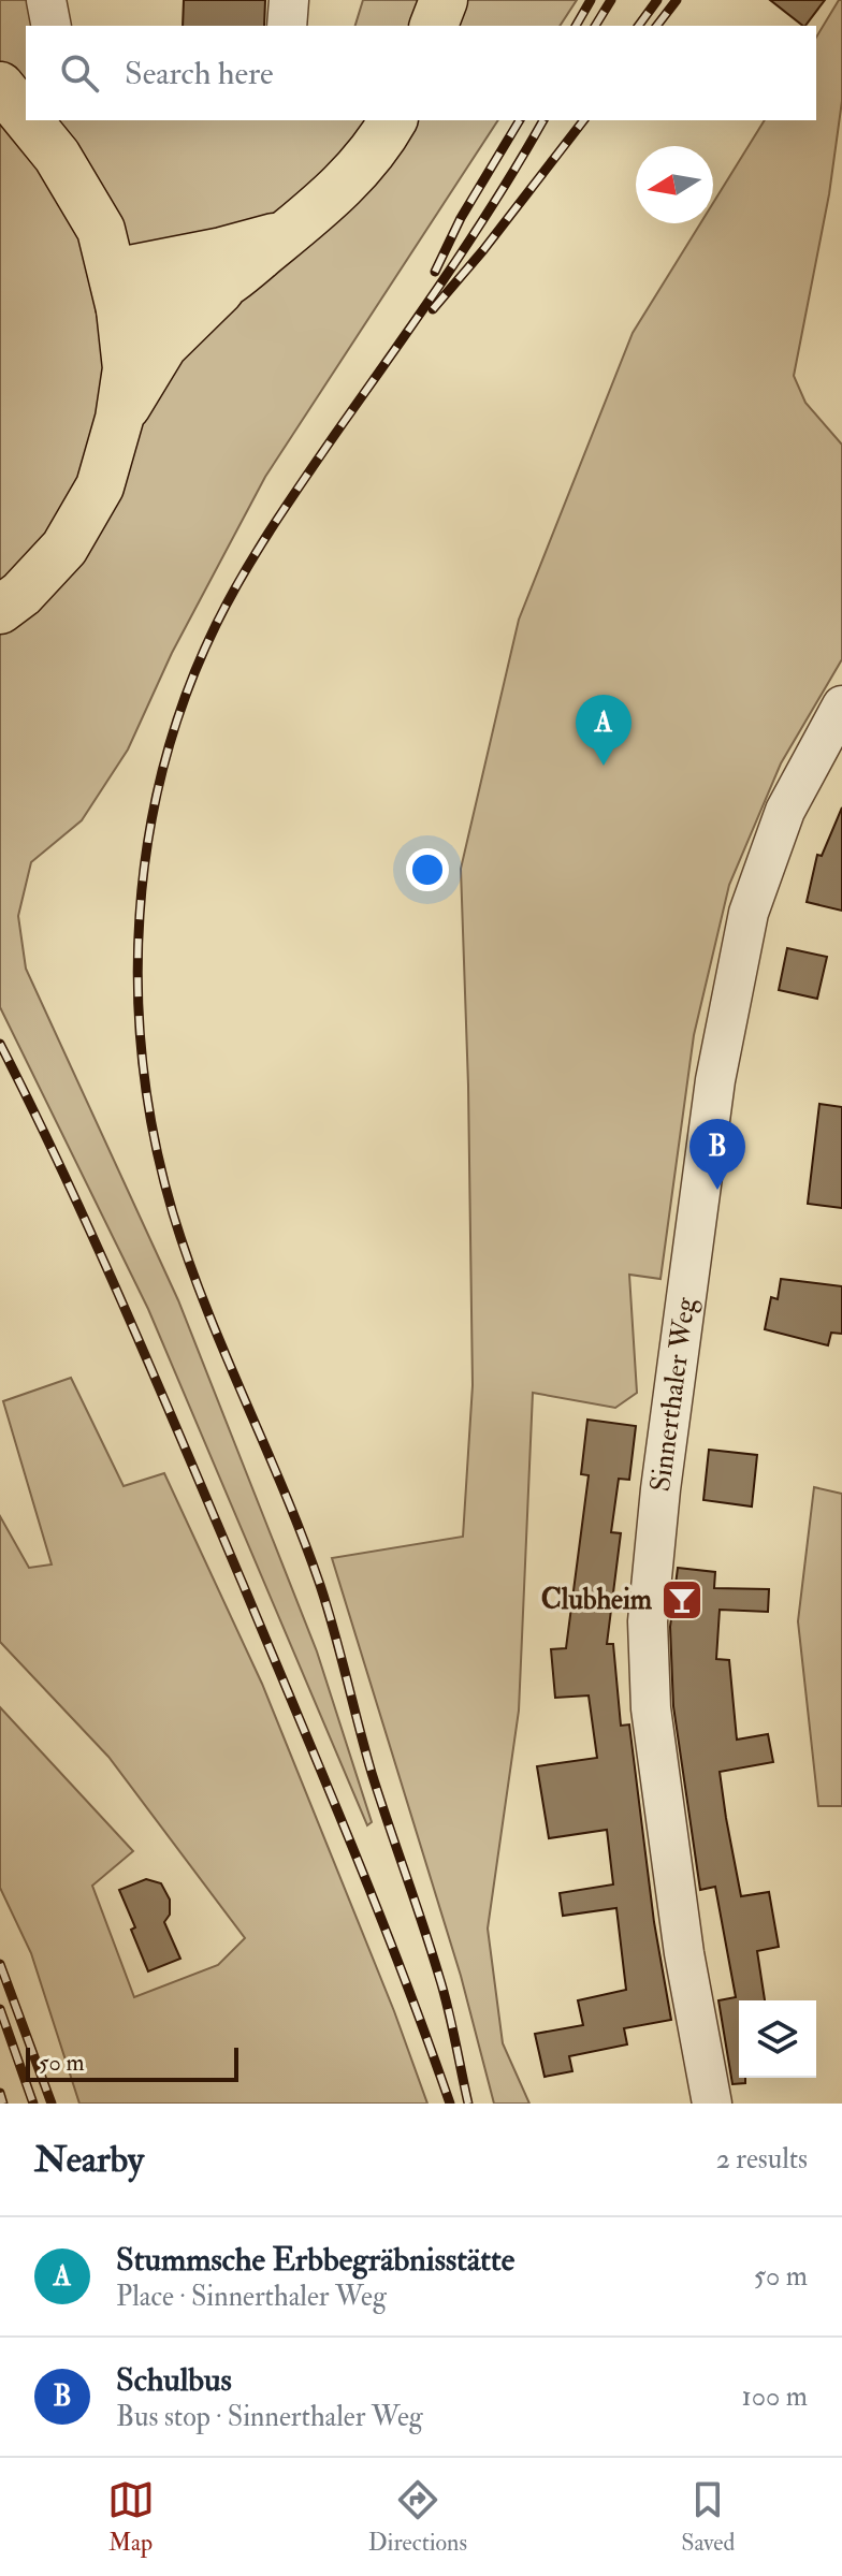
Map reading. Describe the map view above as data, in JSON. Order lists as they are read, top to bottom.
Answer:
{
  "streets": {
    "street": ["Sinnerthaler Weg"]
  },
  "places": {
    "bar": ["Clubheim"]
  },
  "scale_bar": "50 m",
  "north": "left",
  "page": {
    "search": "Search here",
    "pins": ["A", "B"],
    "scale": "50 m",
    "heading": ["Nearby", "2 results"],
    "list": [
      {
        "mark": "A",
        "name": "Stummsche Erbbegräbnisstätte",
        "note": "Place · Sinnerthaler Weg",
        "value": "50 m"
      },
      {
        "mark": "B",
        "name": "Schulbus",
        "note": "Bus stop · Sinnerthaler Weg",
        "value": "100 m"
      }
    ],
    "nav": ["Map", "Directions", "Saved"]
  }
}
